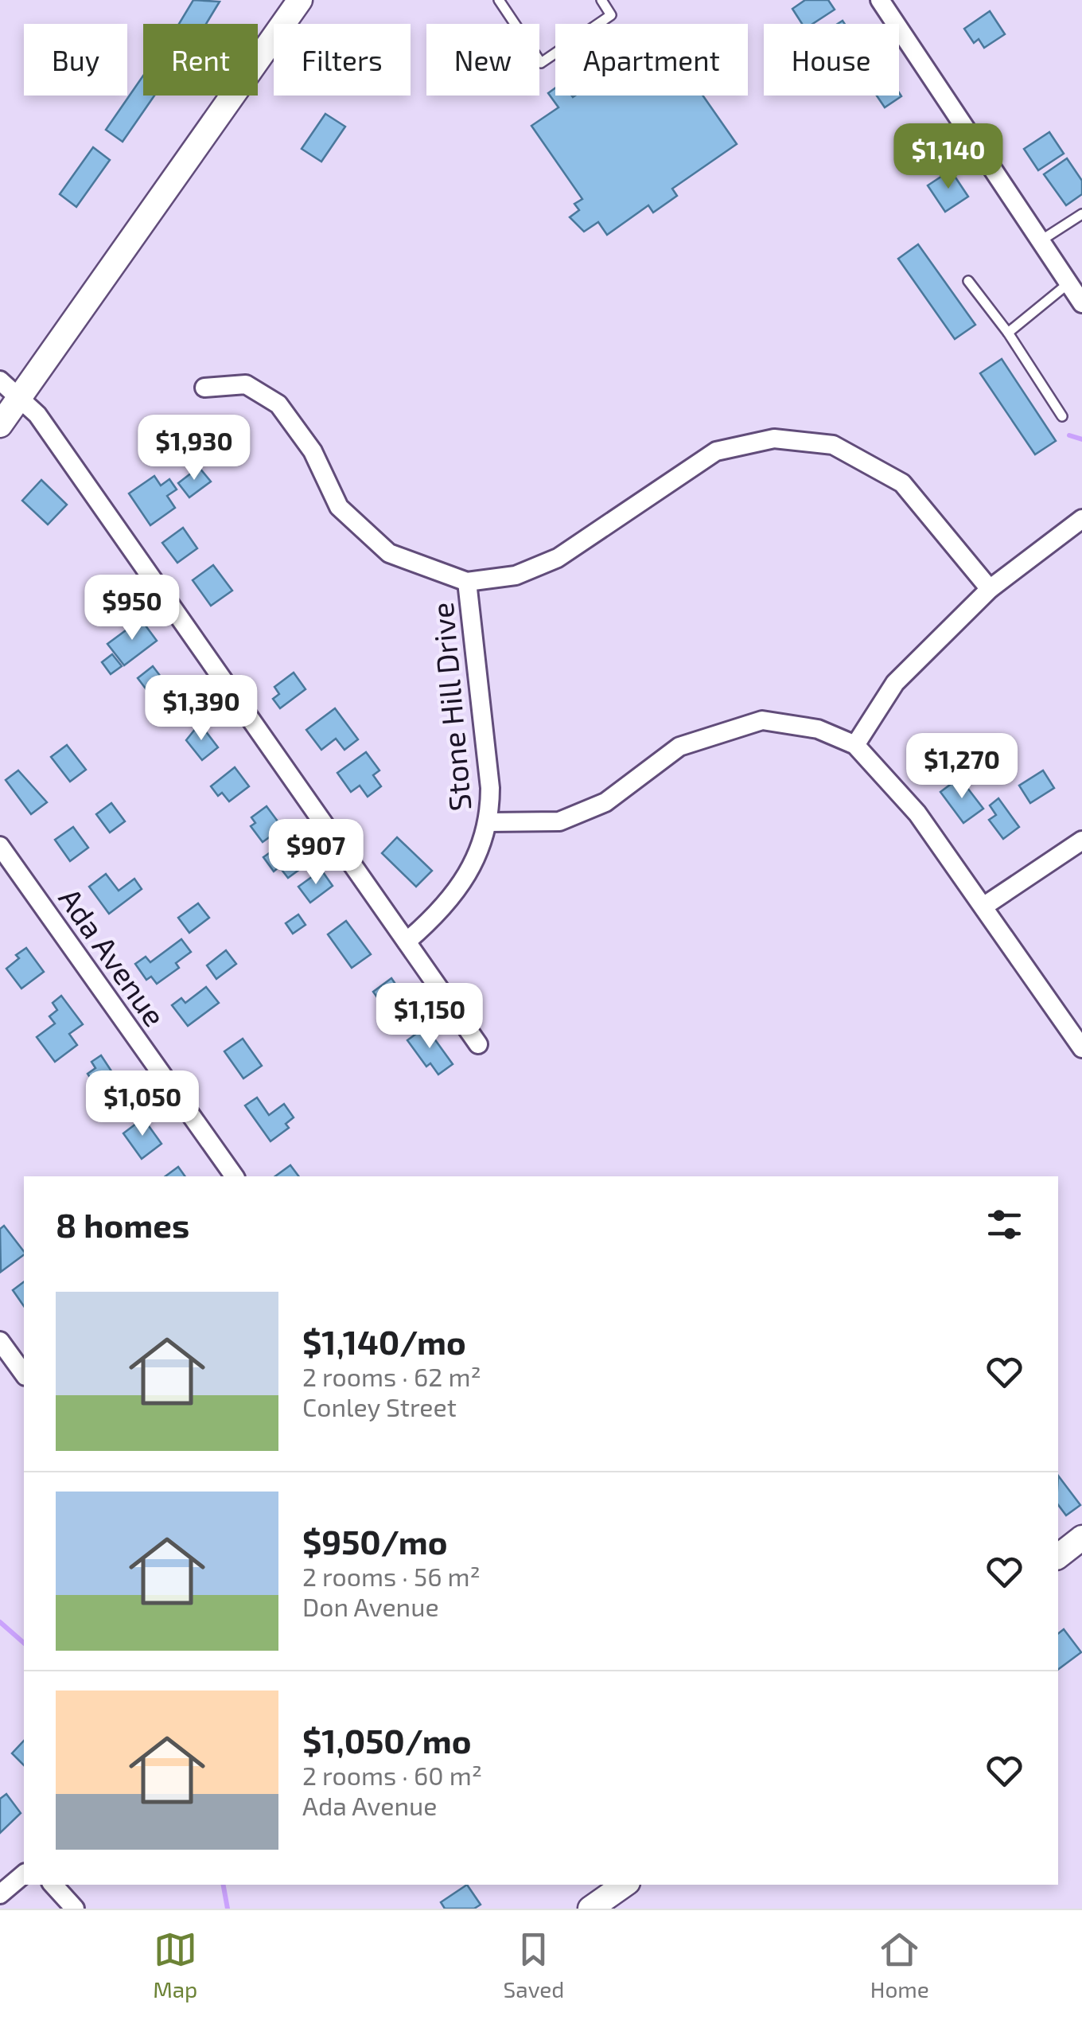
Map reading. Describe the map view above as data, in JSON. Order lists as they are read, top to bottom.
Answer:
{
  "streets": {
    "street": ["Stone Hill Drive", "Ada Avenue"]
  },
  "page": {
    "chip": [
      "Buy",
      "Rent",
      "Filters",
      "New",
      "Apartment",
      "House"
    ],
    "price": [
      "$1,140",
      "$1,930",
      "$950",
      "$1,390",
      "$1,270",
      "$907",
      "$1,150",
      "$1,050"
    ],
    "heading": "8 homes",
    "list": [
      {
        "name": "$1,140/mo",
        "note": "2 rooms · 62 m² · Conley Street"
      },
      {
        "name": "$950/mo",
        "note": "2 rooms · 56 m² · Don Avenue"
      },
      {
        "name": "$1,050/mo",
        "note": "2 rooms · 60 m² · Ada Avenue"
      }
    ],
    "tabs": ["Map", "Saved", "Home"]
  }
}
